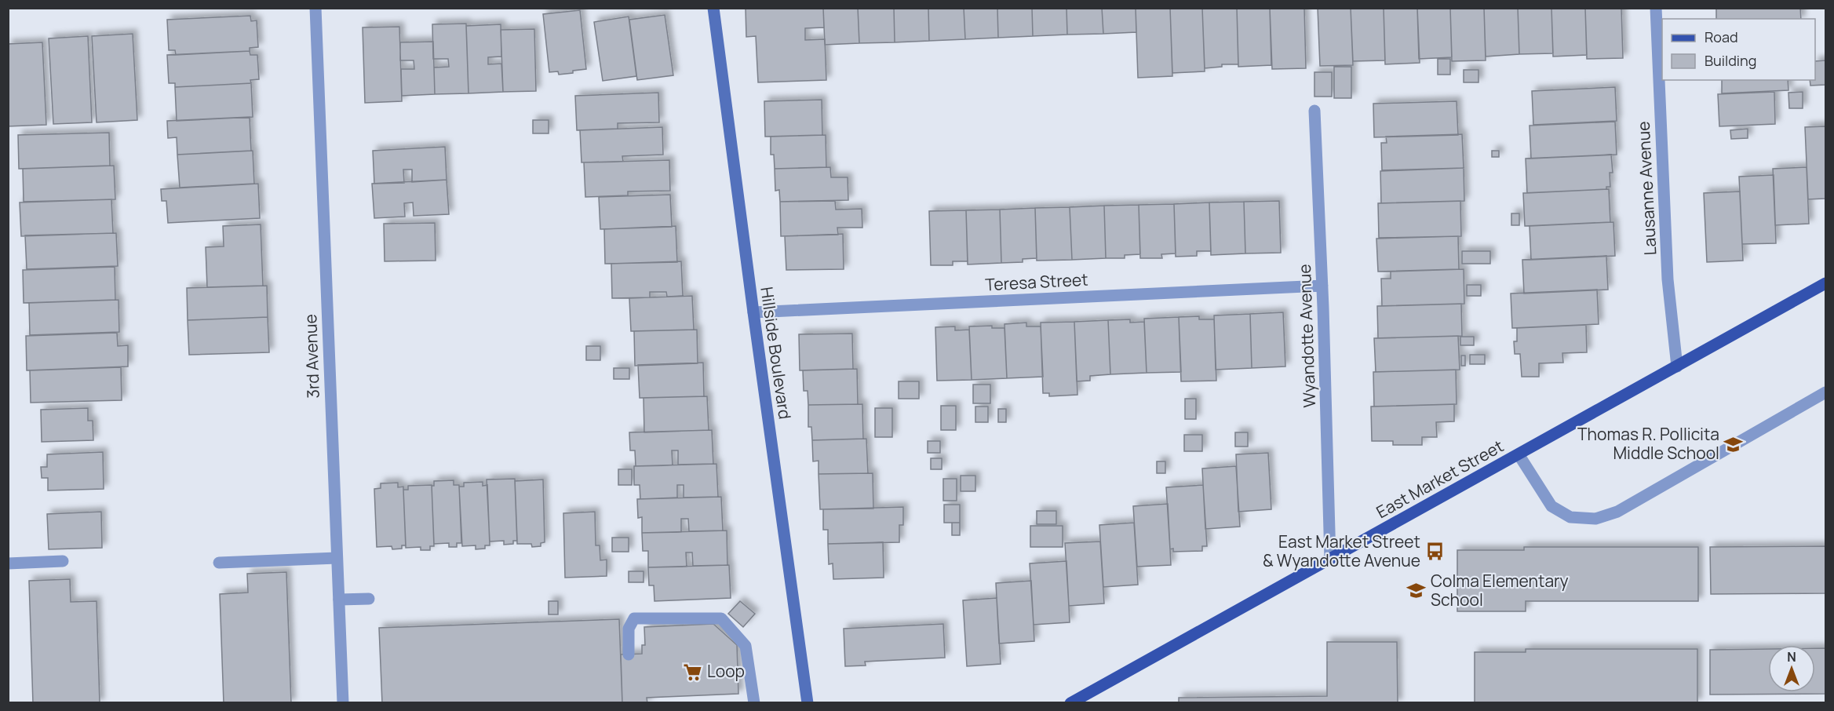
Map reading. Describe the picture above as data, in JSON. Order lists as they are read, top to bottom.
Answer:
{
  "streets": {
    "main road": ["Hillside Boulevard", "East Market Street"],
    "street": [
      "Lausanne Avenue",
      "Teresa Street",
      "Wyandotte Avenue",
      "3rd Avenue"
    ]
  },
  "crossings": [
    ["Lausanne Avenue", "East Market Street"],
    ["Teresa Street", "Wyandotte Avenue"],
    ["Teresa Street", "Hillside Boulevard"],
    ["Wyandotte Avenue", "East Market Street"]
  ],
  "places": {
    "school or university": ["Thomas R. Pollicita Middle School", "Colma Elementary School"],
    "bus stop": ["East Market Street & Wyandotte Avenue"],
    "supermarket": ["Loop"]
  },
  "legend": ["Road", "Building"],
  "north": "top"
}
